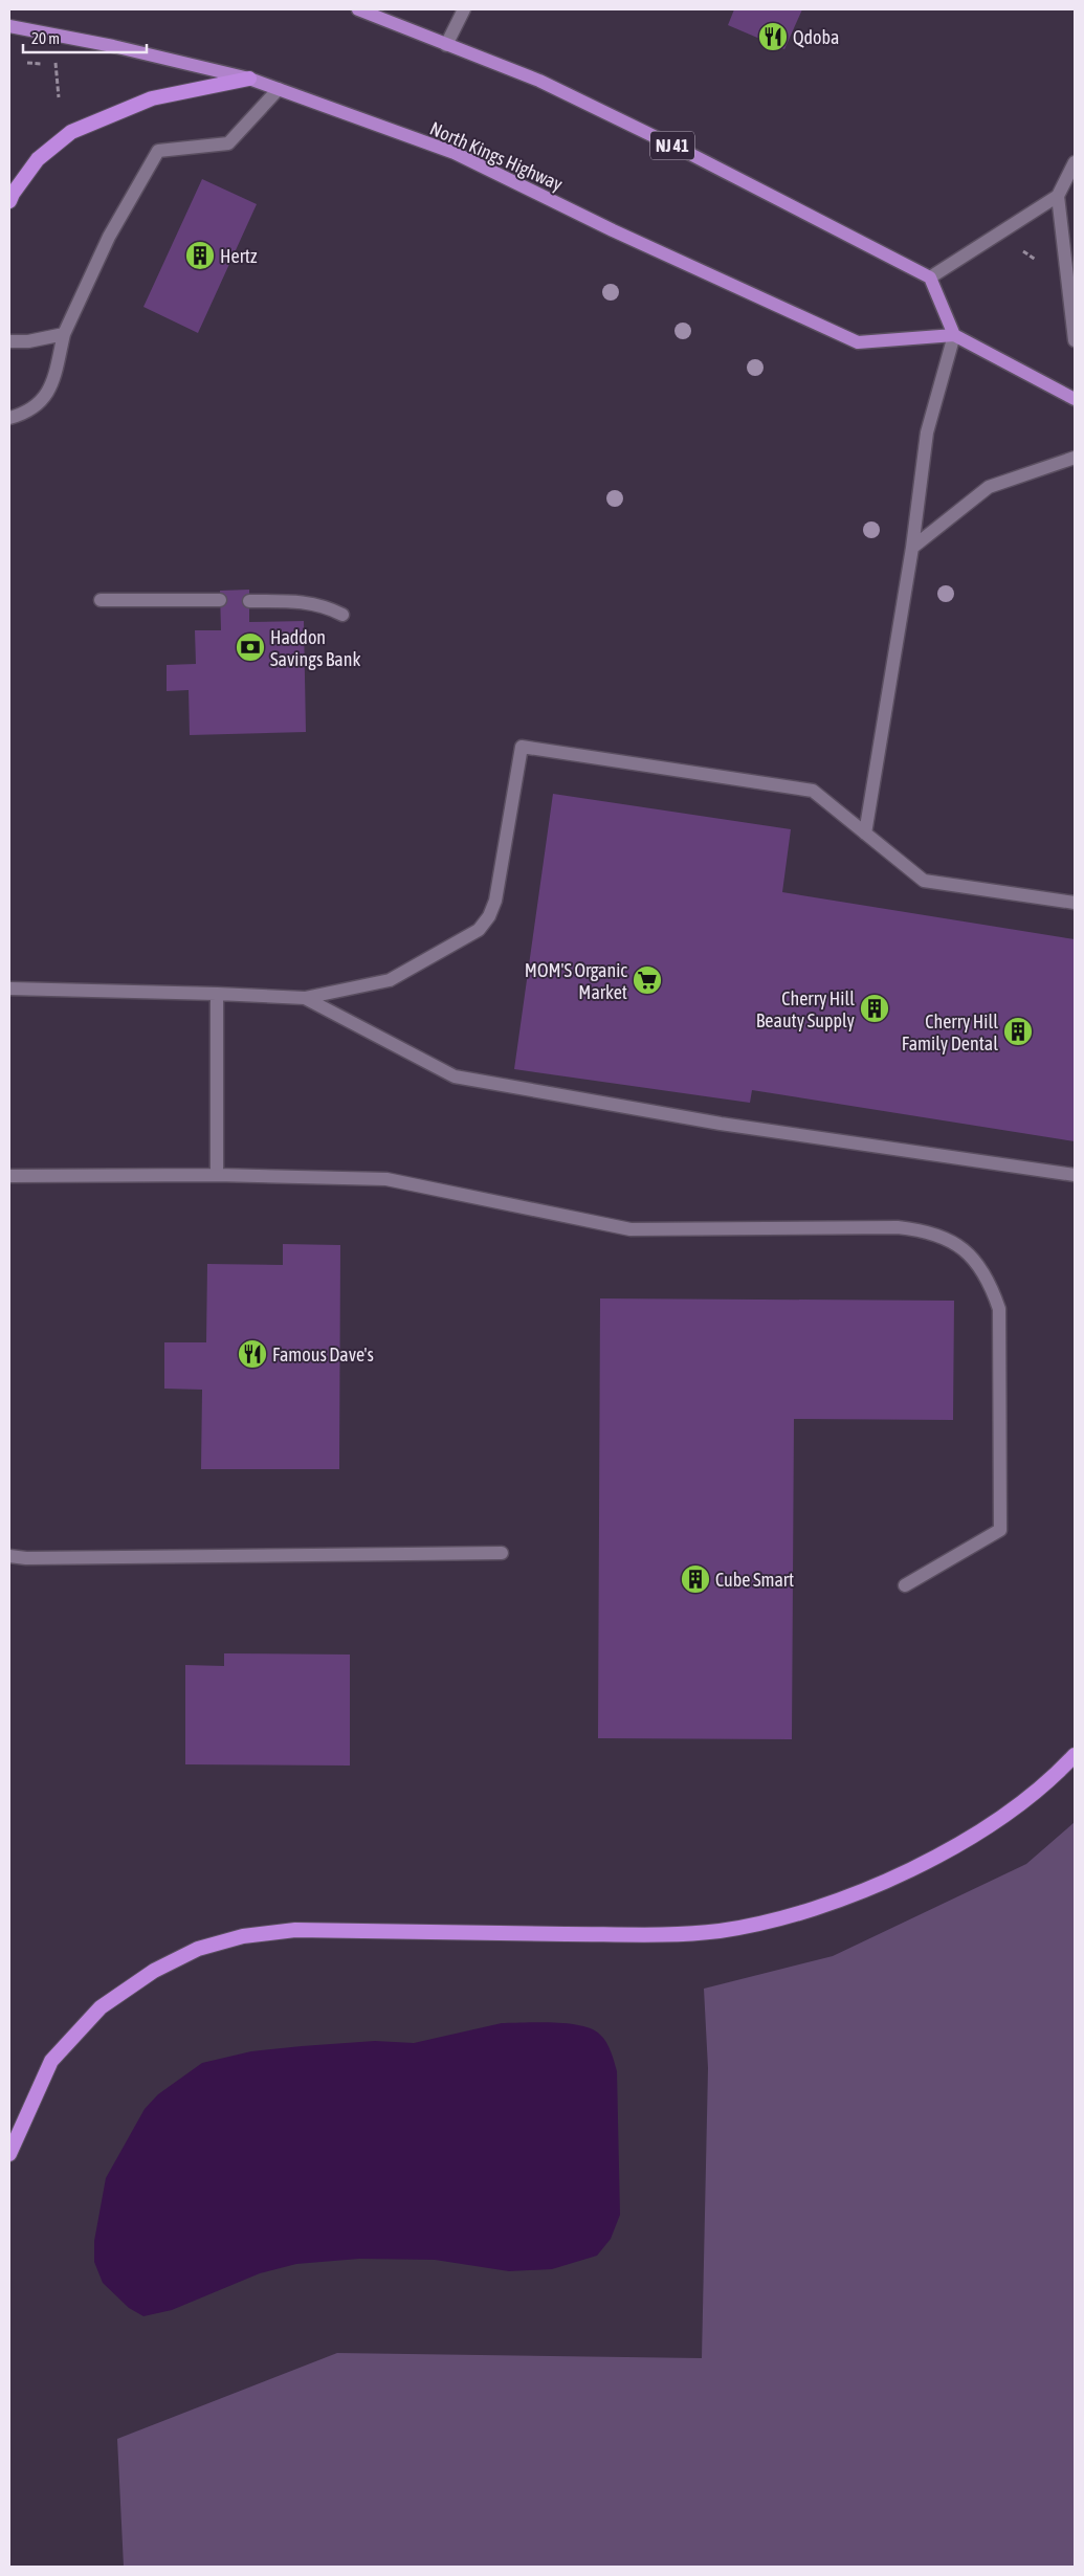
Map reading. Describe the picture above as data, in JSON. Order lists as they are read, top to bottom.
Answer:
{
  "streets": {
    "main road": ["NJ 41", "North Kings Highway"]
  },
  "places": {
    "restaurant": ["Qdoba", "Famous Dave's"],
    "building": [
      "Hertz",
      "Cherry Hill Beauty Supply",
      "Cherry Hill Family Dental",
      "Cube Smart"
    ],
    "bank": ["Haddon Savings Bank"],
    "supermarket": ["MOM'S Organic Market"]
  },
  "scale_bar": "20 m"
}
